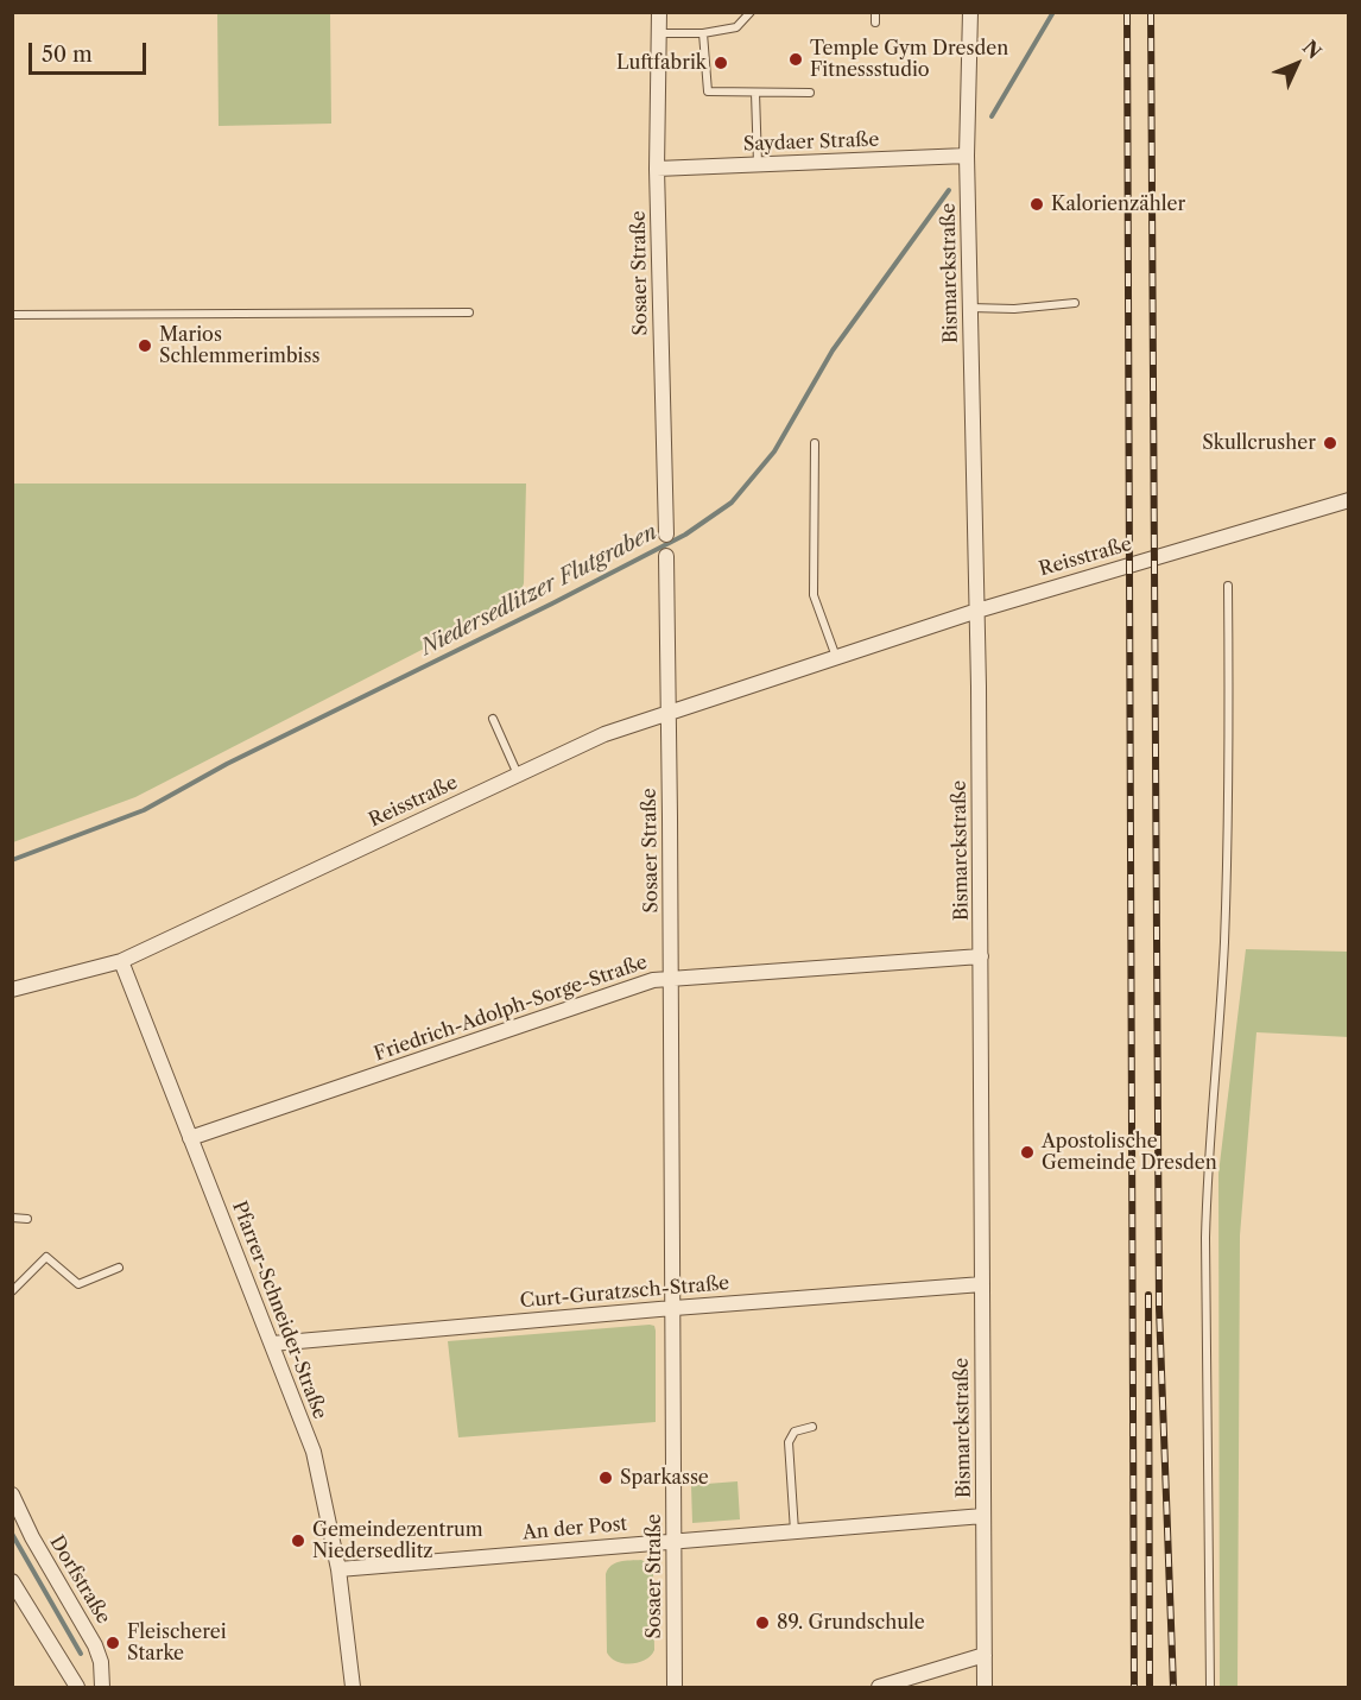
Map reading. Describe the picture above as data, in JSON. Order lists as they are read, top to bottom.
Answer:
{
  "streets": {
    "street": [
      "Saydaer Straße",
      "Sosaer Straße",
      "Bismarckstraße",
      "Reisstraße",
      "Friedrich-Adolph-Sorge-Straße",
      "Curt-Guratzsch-Straße",
      "Pfarrer-Schneider-Straße",
      "An der Post",
      "Dorfstraße"
    ]
  },
  "crossings": [
    ["Saydaer Straße", "Sosaer Straße"],
    ["Saydaer Straße", "Bismarckstraße"],
    ["Sosaer Straße", "Reisstraße"],
    ["Sosaer Straße", "Friedrich-Adolph-Sorge-Straße"],
    ["Sosaer Straße", "Curt-Guratzsch-Straße"],
    ["Sosaer Straße", "An der Post"],
    ["Bismarckstraße", "Reisstraße"],
    ["Bismarckstraße", "Friedrich-Adolph-Sorge-Straße"],
    ["Bismarckstraße", "Curt-Guratzsch-Straße"],
    ["Bismarckstraße", "An der Post"],
    ["Reisstraße", "Pfarrer-Schneider-Straße"],
    ["Friedrich-Adolph-Sorge-Straße", "Pfarrer-Schneider-Straße"],
    ["Curt-Guratzsch-Straße", "Pfarrer-Schneider-Straße"],
    ["Pfarrer-Schneider-Straße", "An der Post"]
  ],
  "water": ["Niedersedlitzer Flutgraben"],
  "places": [
    "Temple Gym Dresden Fitnessstudio",
    "Luftfabrik",
    "Kalorienzähler",
    "Marios Schlemmerimbiss",
    "Skullcrusher",
    "Apostolische Gemeinde Dresden",
    "Sparkasse",
    "Gemeindezentrum Niedersedlitz",
    "89. Grundschule",
    "Fleischerei Starke"
  ],
  "scale_bar": "50 m",
  "north": "top right"
}
